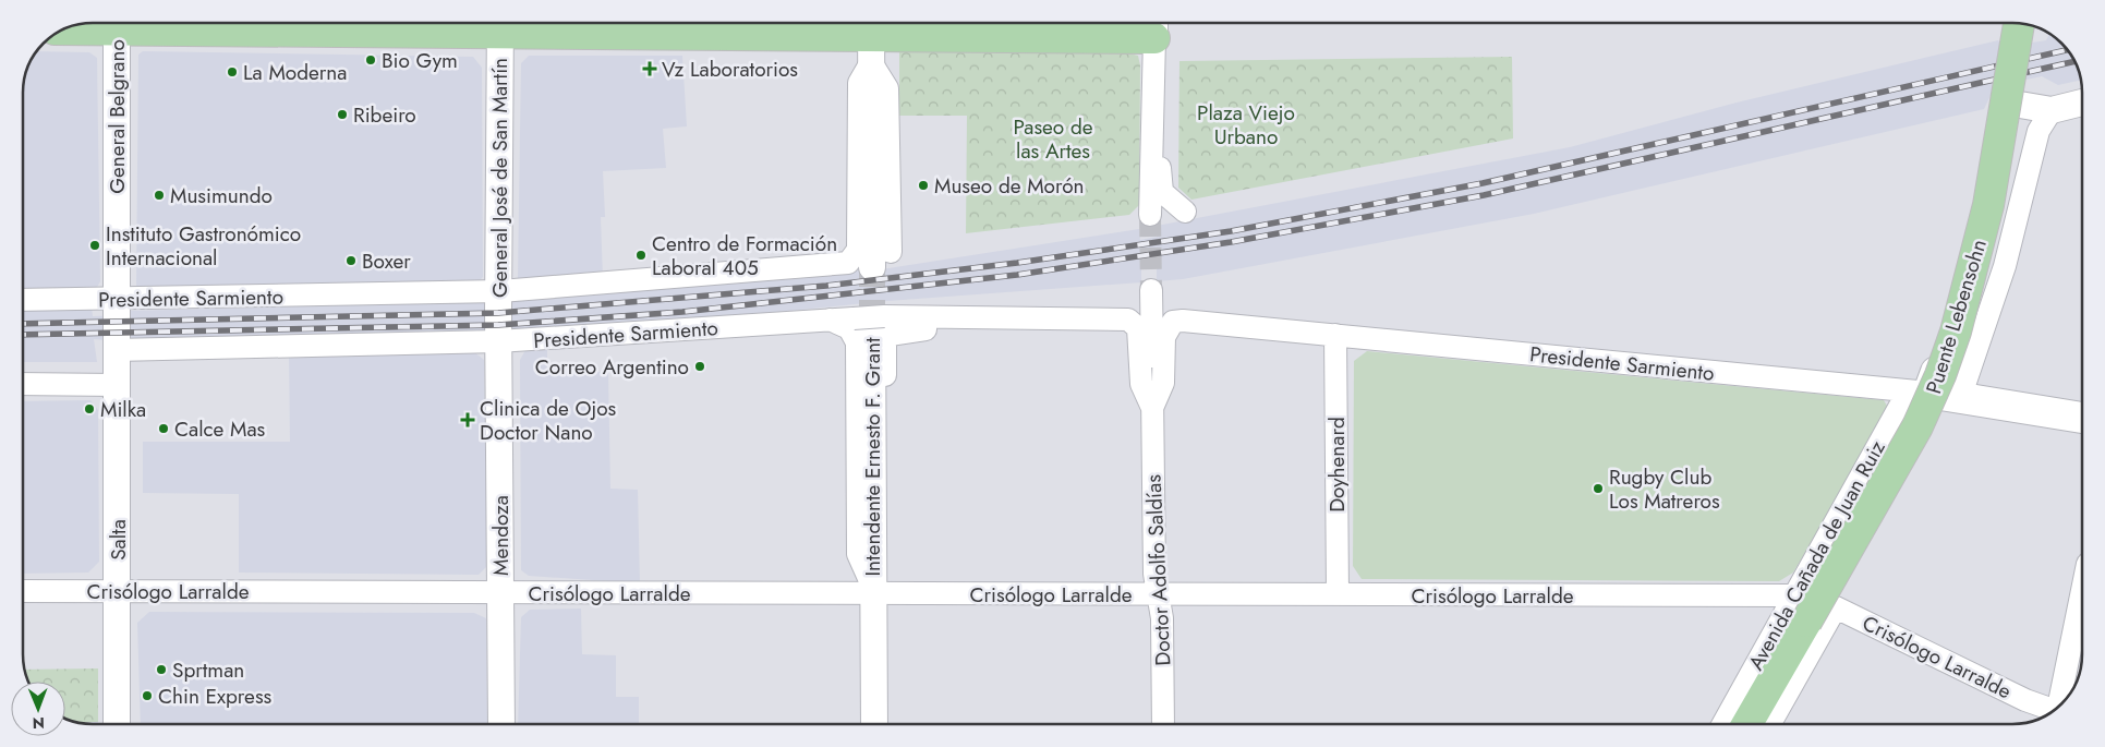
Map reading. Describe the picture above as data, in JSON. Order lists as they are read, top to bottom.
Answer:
{
  "streets": {
    "main road": ["Presidente Sarmiento", "Puente Lebensohn", "Avenida Cañada de Juan Ruiz"],
    "street": [
      "General Belgrano",
      "General José de San Martín",
      "Intendente Ernesto F. Grant",
      "Doyhenard",
      "Mendoza",
      "Salta",
      "Doctor Adolfo Saldías",
      "Crisólogo Larralde"
    ]
  },
  "crossings": [
    ["General Belgrano", "Presidente Sarmiento"],
    ["General Belgrano", "Salta"],
    ["General José de San Martín", "Presidente Sarmiento"],
    ["General José de San Martín", "Mendoza"],
    ["Presidente Sarmiento", "Intendente Ernesto F. Grant"],
    ["Presidente Sarmiento", "Doyhenard"],
    ["Presidente Sarmiento", "Mendoza"],
    ["Presidente Sarmiento", "Salta"],
    ["Presidente Sarmiento", "Avenida Cañada de Juan Ruiz"],
    ["Presidente Sarmiento", "Doctor Adolfo Saldías"],
    ["Puente Lebensohn", "Avenida Cañada de Juan Ruiz"],
    ["Puente Lebensohn", "Crisólogo Larralde"],
    ["Intendente Ernesto F. Grant", "Crisólogo Larralde"],
    ["Doyhenard", "Crisólogo Larralde"],
    ["Mendoza", "Crisólogo Larralde"],
    ["Salta", "Crisólogo Larralde"],
    ["Avenida Cañada de Juan Ruiz", "Crisólogo Larralde"],
    ["Doctor Adolfo Saldías", "Crisólogo Larralde"]
  ],
  "parks": ["Plaza Viejo Urbano", "Paseo de las Artes"],
  "places": {
    "other": [
      "Bio Gym",
      "La Moderna",
      "Ribeiro",
      "Museo de Morón",
      "Musimundo",
      "Instituto Gastronómico Internacional",
      "Centro de Formación Laboral 405",
      "Boxer",
      "Correo Argentino",
      "Milka",
      "Calce Mas",
      "Rugby Club Los Matreros",
      "Sprtman",
      "Chin Express"
    ],
    "health": ["Vz Laboratorios", "Clinica de Ojos Doctor Nano"]
  },
  "north": "bottom"
}
